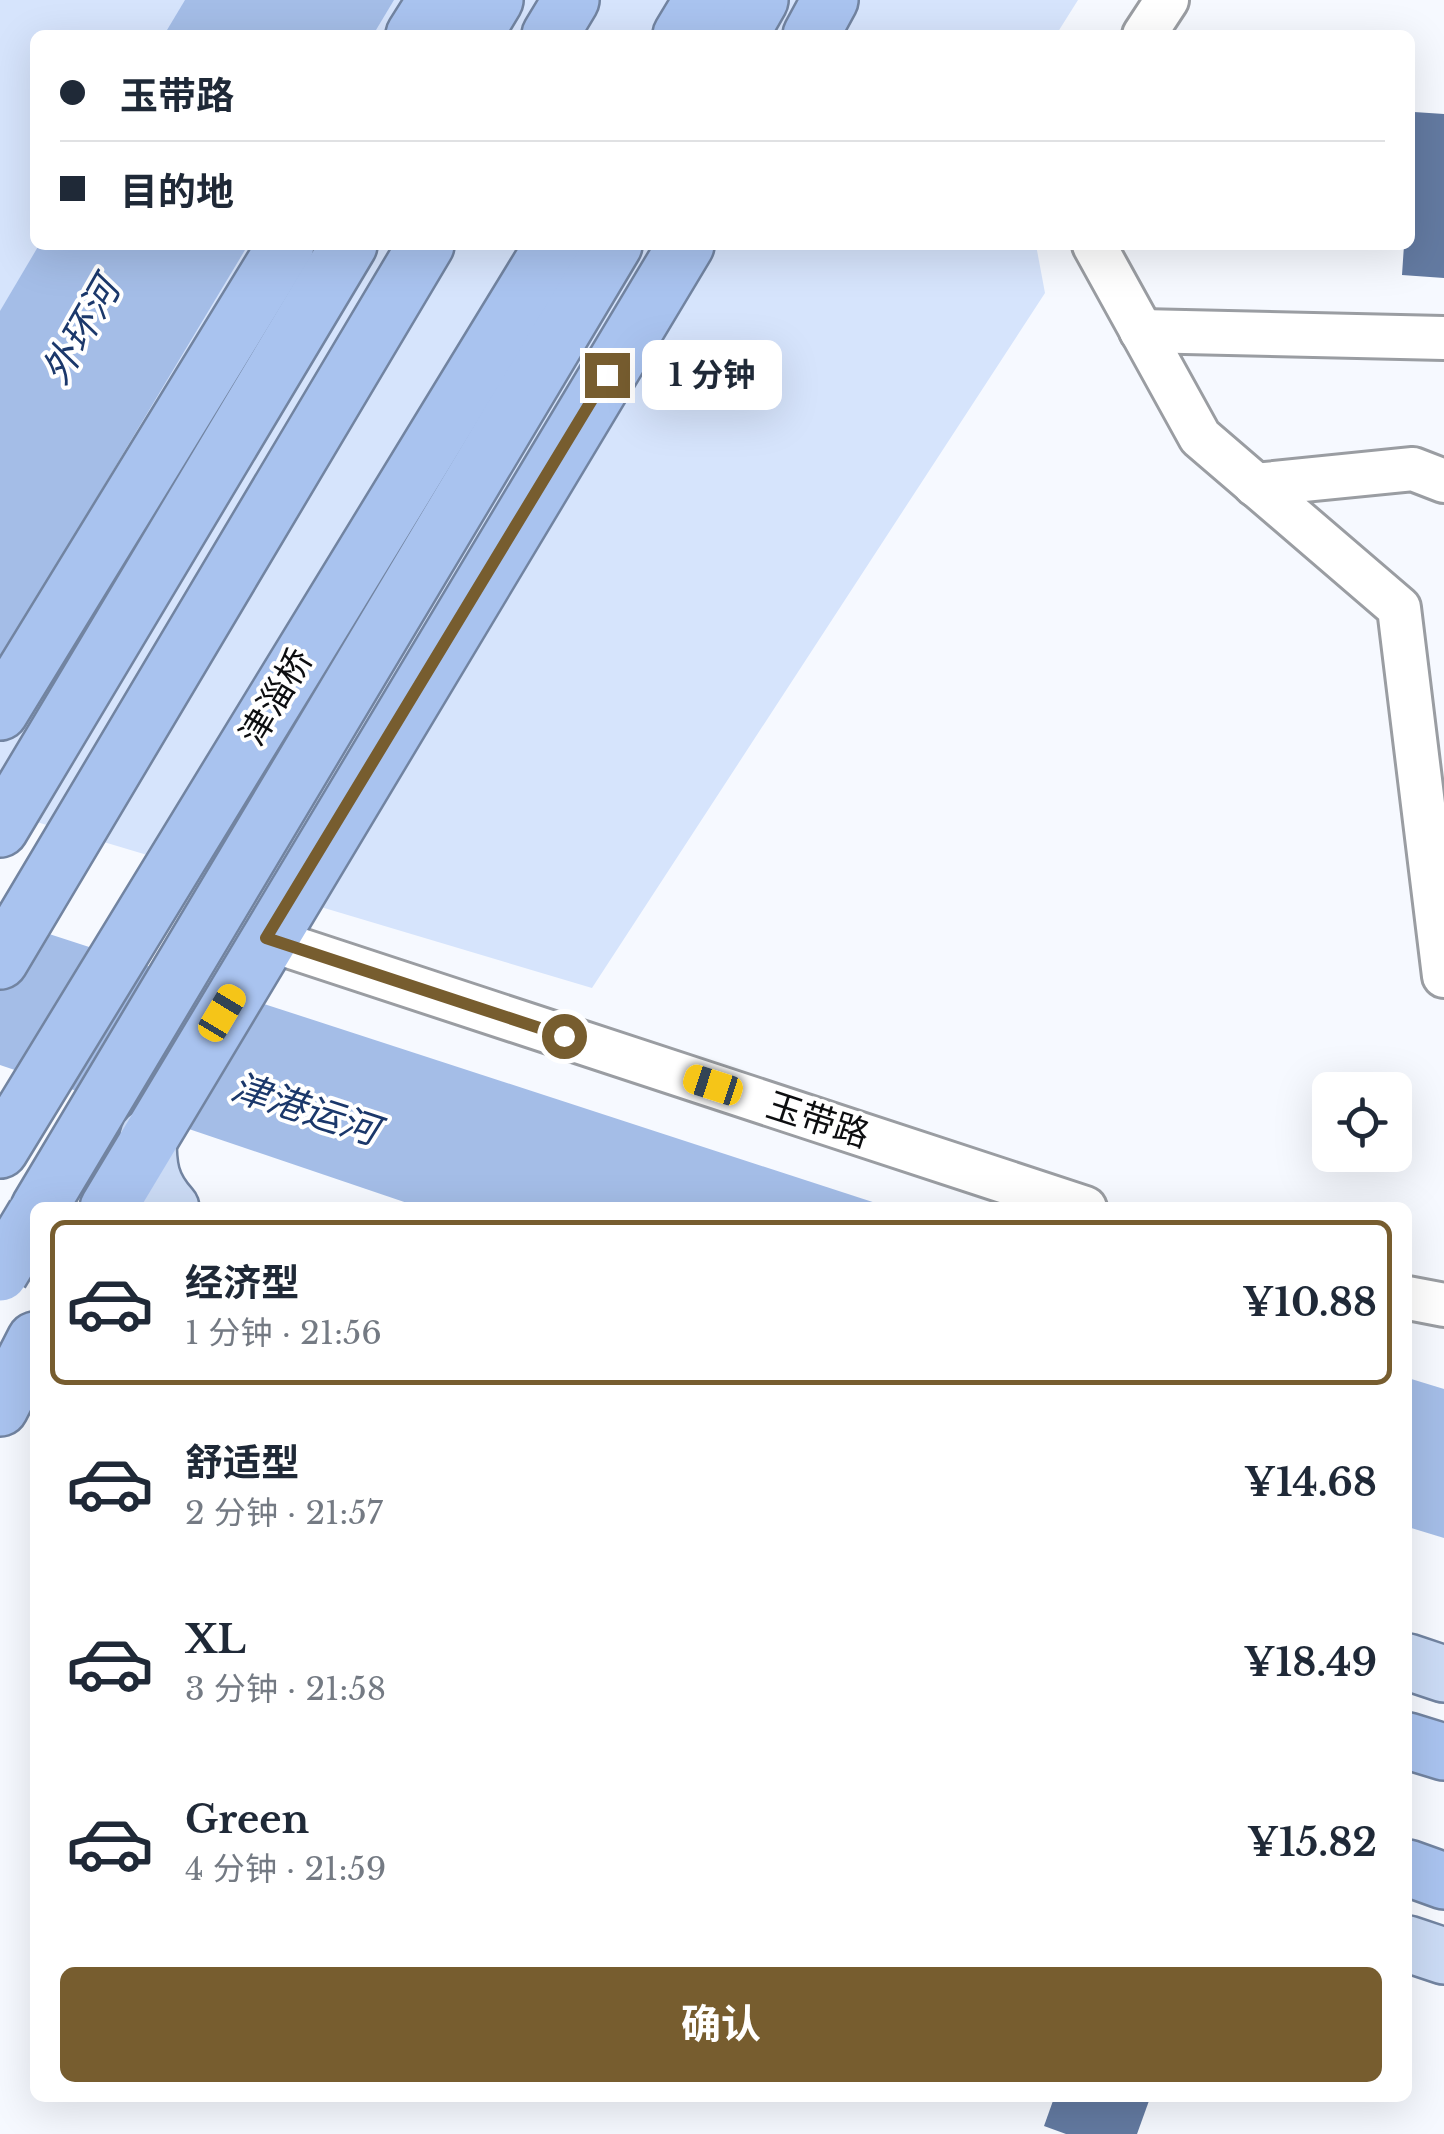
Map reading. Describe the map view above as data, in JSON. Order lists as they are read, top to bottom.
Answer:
{
  "streets": {
    "highway": ["津淄桥"],
    "street": ["玉带路"]
  },
  "water": ["外环河", "津港运河"],
  "page": {
    "banner": ["玉带路", "目的地"],
    "bubble": "1 分钟",
    "list": [
      {
        "name": "经济型",
        "note": "1 分钟 · 21:56",
        "value": "¥10.88"
      },
      {
        "name": "舒适型",
        "note": "2 分钟 · 21:57",
        "value": "¥14.68"
      },
      {
        "name": "XL",
        "note": "3 分钟 · 21:58",
        "value": "¥18.49"
      },
      {
        "name": "Green",
        "note": "4 分钟 · 21:59",
        "value": "¥15.82"
      }
    ],
    "buttons": "确认"
  }
}
